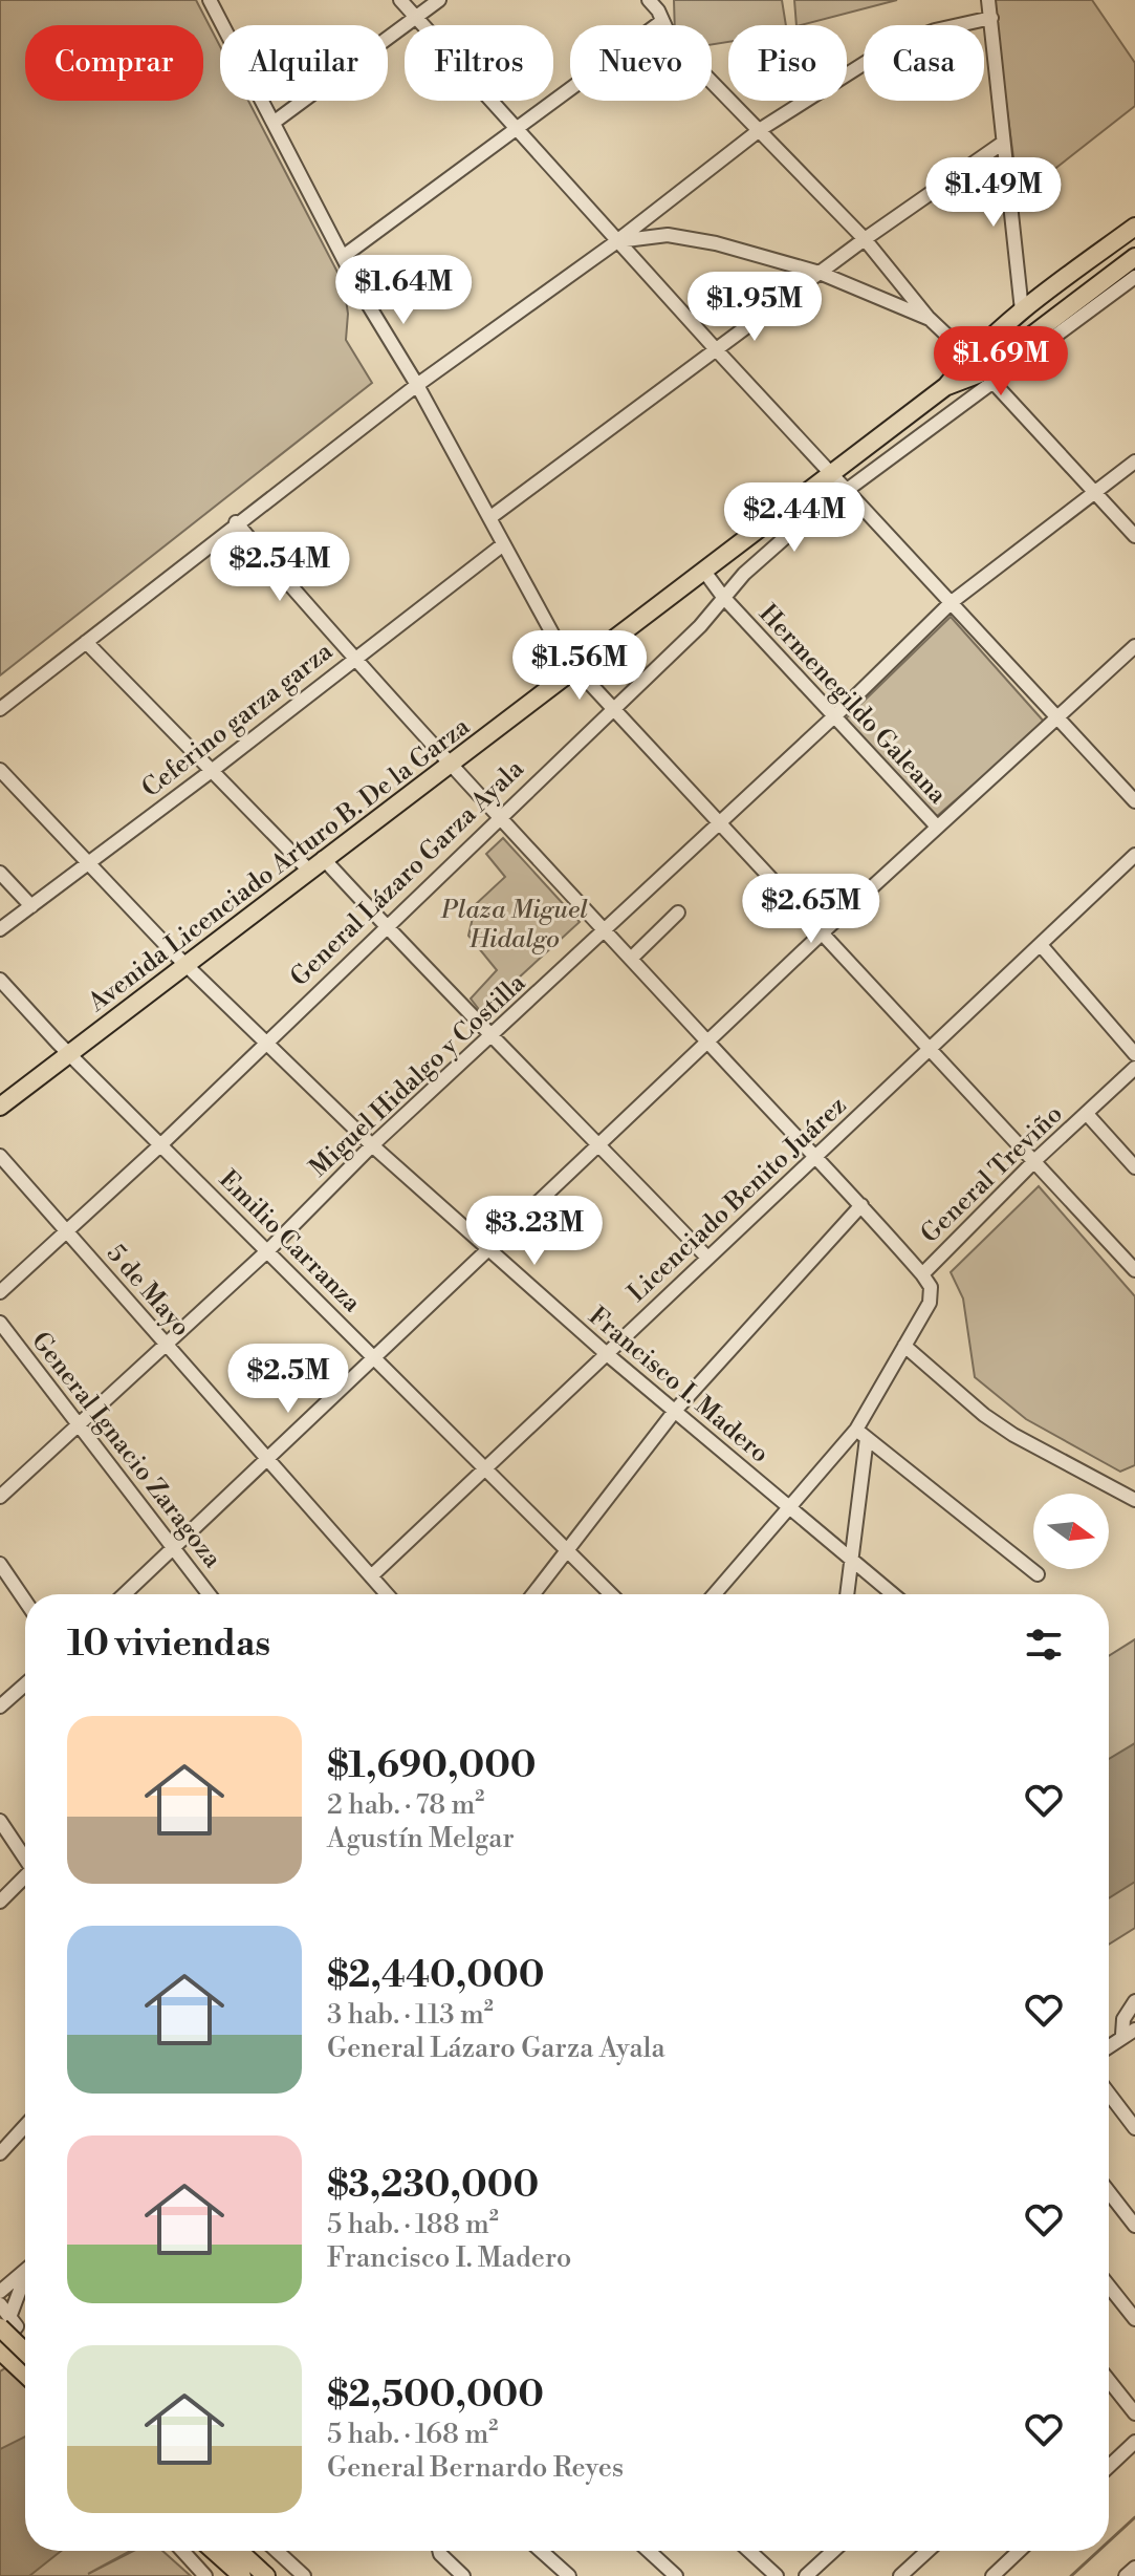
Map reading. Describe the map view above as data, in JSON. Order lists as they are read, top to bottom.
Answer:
{
  "streets": {
    "main road": ["Avenida Licenciado Arturo B. De la Garza"],
    "street": [
      "Hermenegildo Galeana",
      "Ceferino garza garza",
      "General Lázaro Garza Ayala",
      "Miguel Hidalgo y Costilla",
      "General Treviño",
      "Licenciado Benito Juárez",
      "Emilio Carranza",
      "5 de Mayo",
      "Francisco I. Madero",
      "General Ignacio Zaragoza"
    ]
  },
  "crossings": [
    ["Hermenegildo Galeana", "Avenida Licenciado Arturo B. De la Garza"],
    ["Hermenegildo Galeana", "General Lázaro Garza Ayala"],
    ["Hermenegildo Galeana", "Miguel Hidalgo y Costilla"],
    ["Ceferino garza garza", "Francisco I. Madero"],
    ["Avenida Licenciado Arturo B. De la Garza", "General Lázaro Garza Ayala"],
    ["Avenida Licenciado Arturo B. De la Garza", "Emilio Carranza"],
    ["Avenida Licenciado Arturo B. De la Garza", "Francisco I. Madero"],
    ["General Lázaro Garza Ayala", "Emilio Carranza"],
    ["General Lázaro Garza Ayala", "5 de Mayo"],
    ["General Lázaro Garza Ayala", "Francisco I. Madero"],
    ["Miguel Hidalgo y Costilla", "Emilio Carranza"],
    ["Miguel Hidalgo y Costilla", "5 de Mayo"],
    ["Miguel Hidalgo y Costilla", "Francisco I. Madero"],
    ["Miguel Hidalgo y Costilla", "General Ignacio Zaragoza"],
    ["General Treviño", "Francisco I. Madero"],
    ["Licenciado Benito Juárez", "Emilio Carranza"],
    ["Licenciado Benito Juárez", "5 de Mayo"],
    ["Licenciado Benito Juárez", "Francisco I. Madero"]
  ],
  "parks": ["Plaza Miguel Hidalgo"],
  "north": "right",
  "page": {
    "chip": [
      "Comprar",
      "Alquilar",
      "Filtros",
      "Nuevo",
      "Piso",
      "Casa"
    ],
    "price": [
      "$1.49M",
      "$1.64M",
      "$1.95M",
      "$1.69M",
      "$2.44M",
      "$2.54M",
      "$1.56M",
      "$2.65M",
      "$3.23M",
      "$2.5M"
    ],
    "heading": "10 viviendas",
    "list": [
      {
        "name": "$1,690,000",
        "note": "2 hab. · 78 m² · Agustín Melgar"
      },
      {
        "name": "$2,440,000",
        "note": "3 hab. · 113 m² · General Lázaro Garza Ayala"
      },
      {
        "name": "$3,230,000",
        "note": "5 hab. · 188 m² · Francisco I. Madero"
      },
      {
        "name": "$2,500,000",
        "note": "5 hab. · 168 m² · General Bernardo Reyes"
      }
    ]
  }
}
